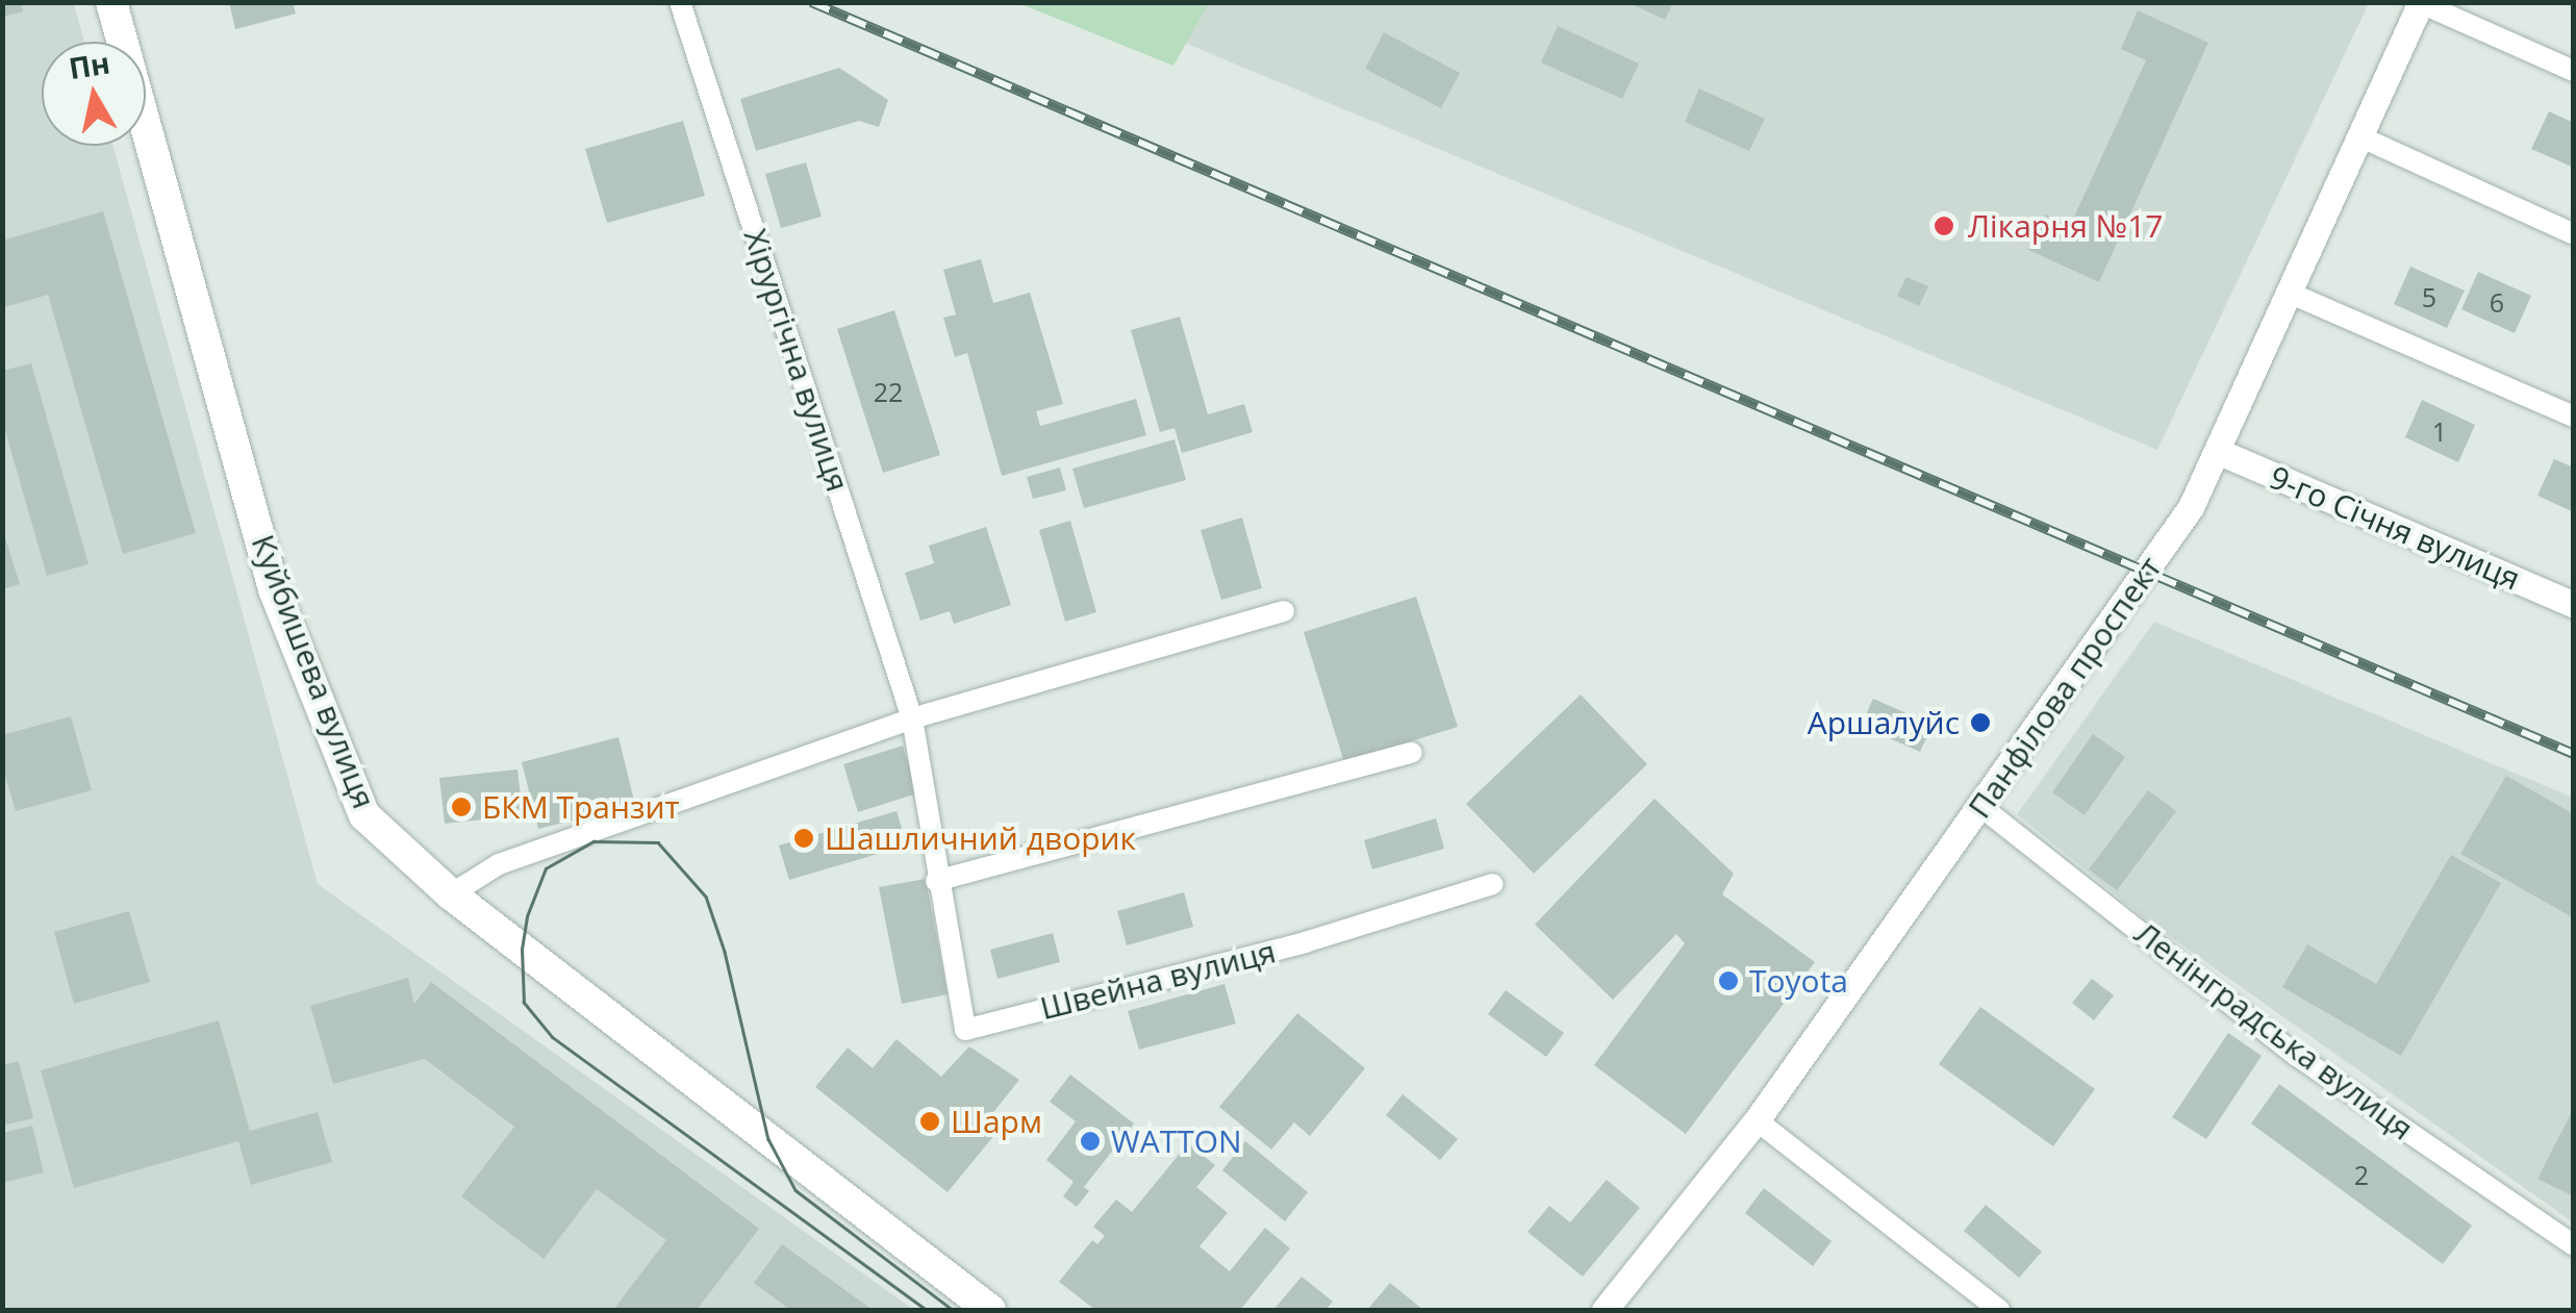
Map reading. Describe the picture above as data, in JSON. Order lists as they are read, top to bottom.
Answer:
{
  "streets": {
    "main road": ["Куйбишева вулиця"],
    "street": [
      "Хірургічна вулиця",
      "9-го Січня вулиця",
      "Панфілова проспект",
      "Швейна вулиця",
      "Ленінградська вулиця"
    ]
  },
  "crossings": [
    ["Хірургічна вулиця", "Швейна вулиця"],
    ["9-го Січня вулиця", "Панфілова проспект"],
    ["Панфілова проспект", "Ленінградська вулиця"]
  ],
  "places": [
    "Лікарня №17",
    "Аршалуйс",
    "БКМ Транзит",
    "Шашличний дворик",
    "Toyota",
    "Шарм",
    "WATTON"
  ],
  "house_numbers": [
    "5",
    "6",
    "22",
    "1",
    "2"
  ],
  "north": "top"
}
